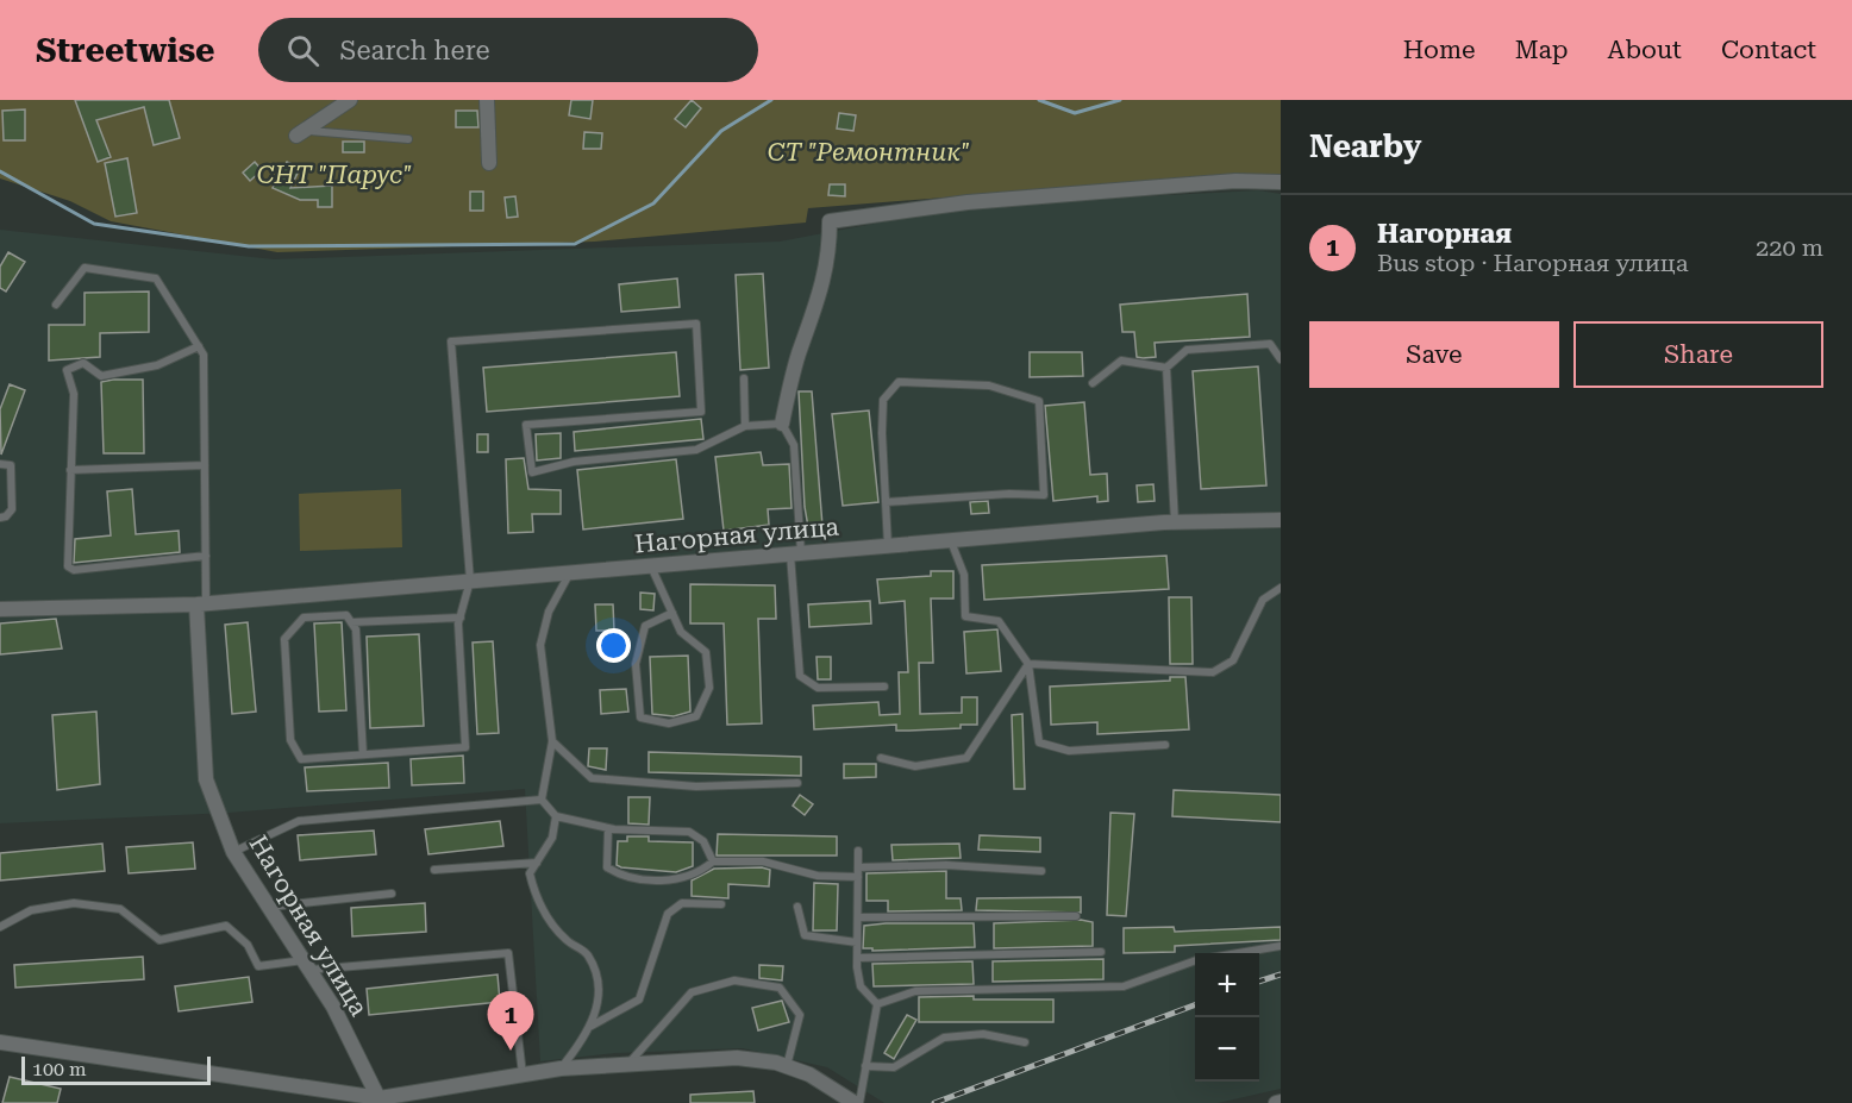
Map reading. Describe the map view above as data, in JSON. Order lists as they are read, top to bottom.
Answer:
{
  "streets": {
    "street": ["Нагорная улица"]
  },
  "parks": ["СТ \"Ремонтник\"", "СНТ \"Парус\""],
  "scale_bar": "100 m",
  "page": {
    "header": "Streetwise",
    "search": "Search here",
    "nav": [
      "Home",
      "Map",
      "About",
      "Contact"
    ],
    "heading": "Nearby",
    "list": [
      {
        "mark": "1",
        "name": "Нагорная",
        "note": "Bus stop · Нагорная улица",
        "value": "220 m"
      }
    ],
    "buttons": ["Save", "Share"],
    "map_buttons": ["+", "−"],
    "pins": "1",
    "scale": "100 m"
  }
}
